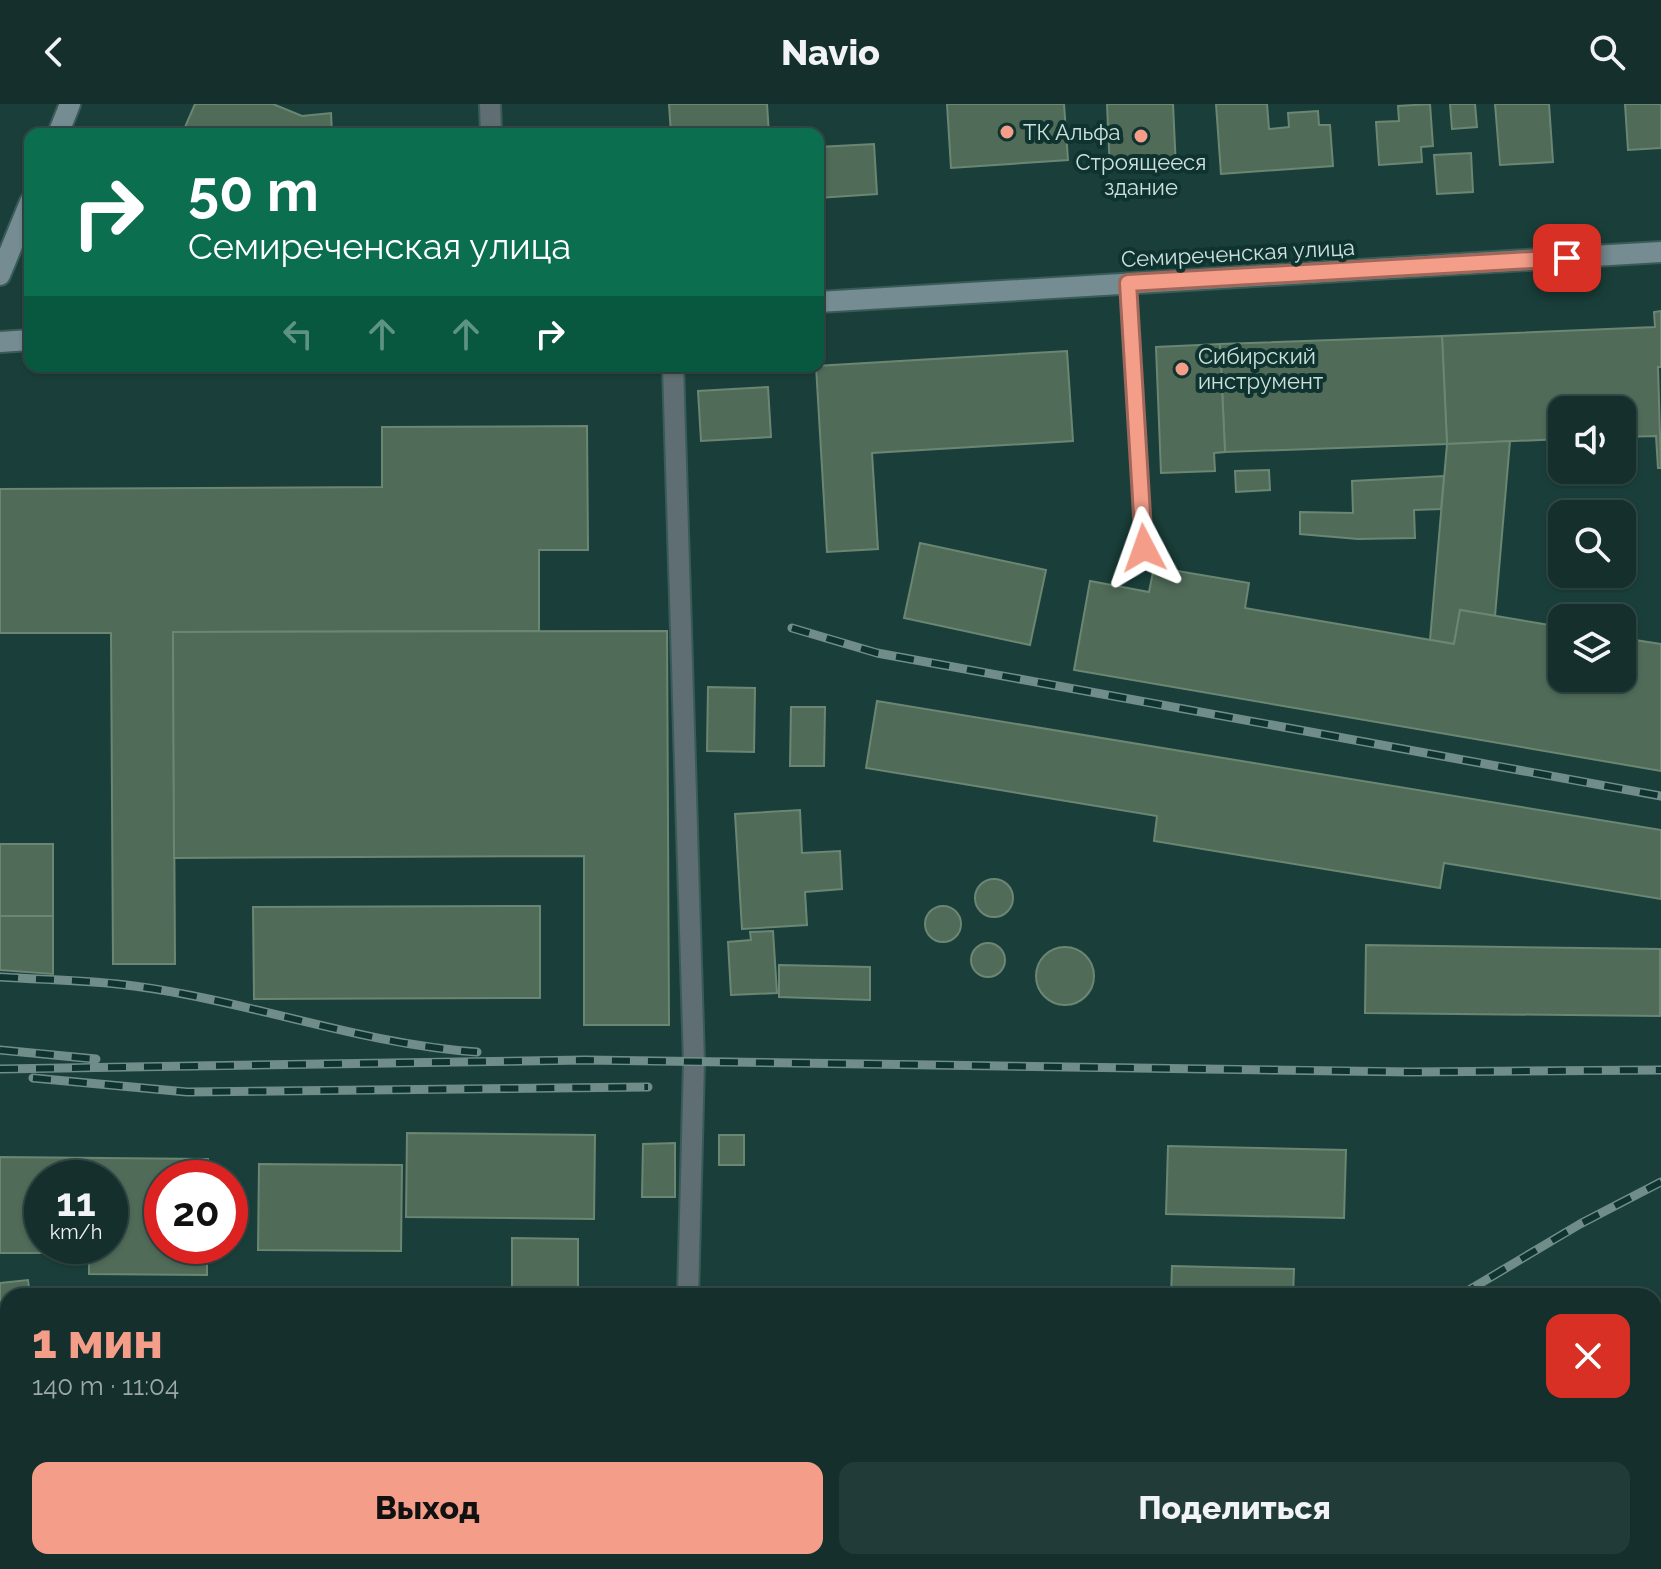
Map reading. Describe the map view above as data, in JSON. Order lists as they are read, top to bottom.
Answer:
{
  "streets": {
    "main road": ["Семиреченская улица"]
  },
  "places": ["ТК Альфа", "Строящееся здание", "Сибирский инструмент"],
  "page": {
    "header": "Navio",
    "turn": ["50 m", "Семиреченская улица"],
    "speed": "11 km/h",
    "limit": "20",
    "heading": ["1 мин", "140 m · 11:04"],
    "buttons": ["Выход", "Поделиться"]
  }
}
